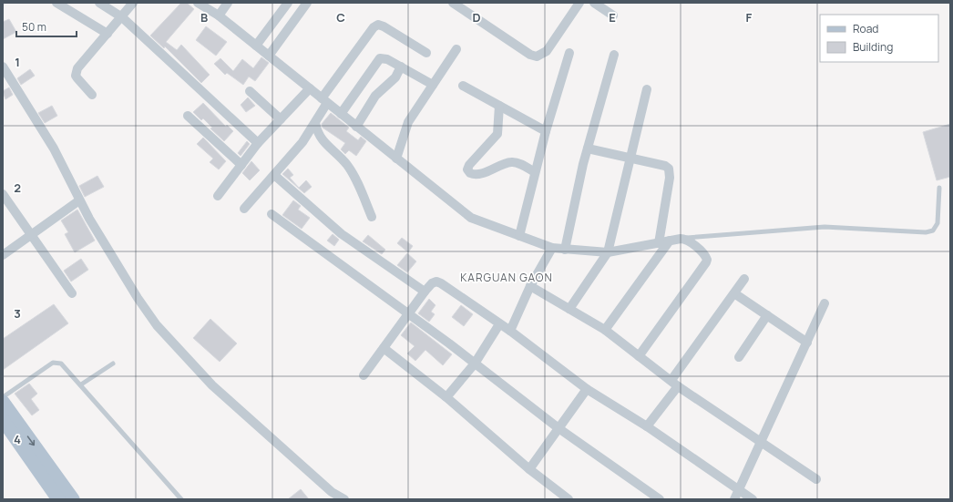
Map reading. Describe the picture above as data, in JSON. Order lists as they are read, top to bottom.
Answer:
{
  "districts": ["KARGUAN GAON"],
  "legend": ["Road", "Building"],
  "scale_bar": "50 m",
  "grid": {
    "columns": [
      "B",
      "C",
      "D",
      "E",
      "F"
    ],
    "rows": [
      "1",
      "2",
      "3",
      "4"
    ]
  }
}
